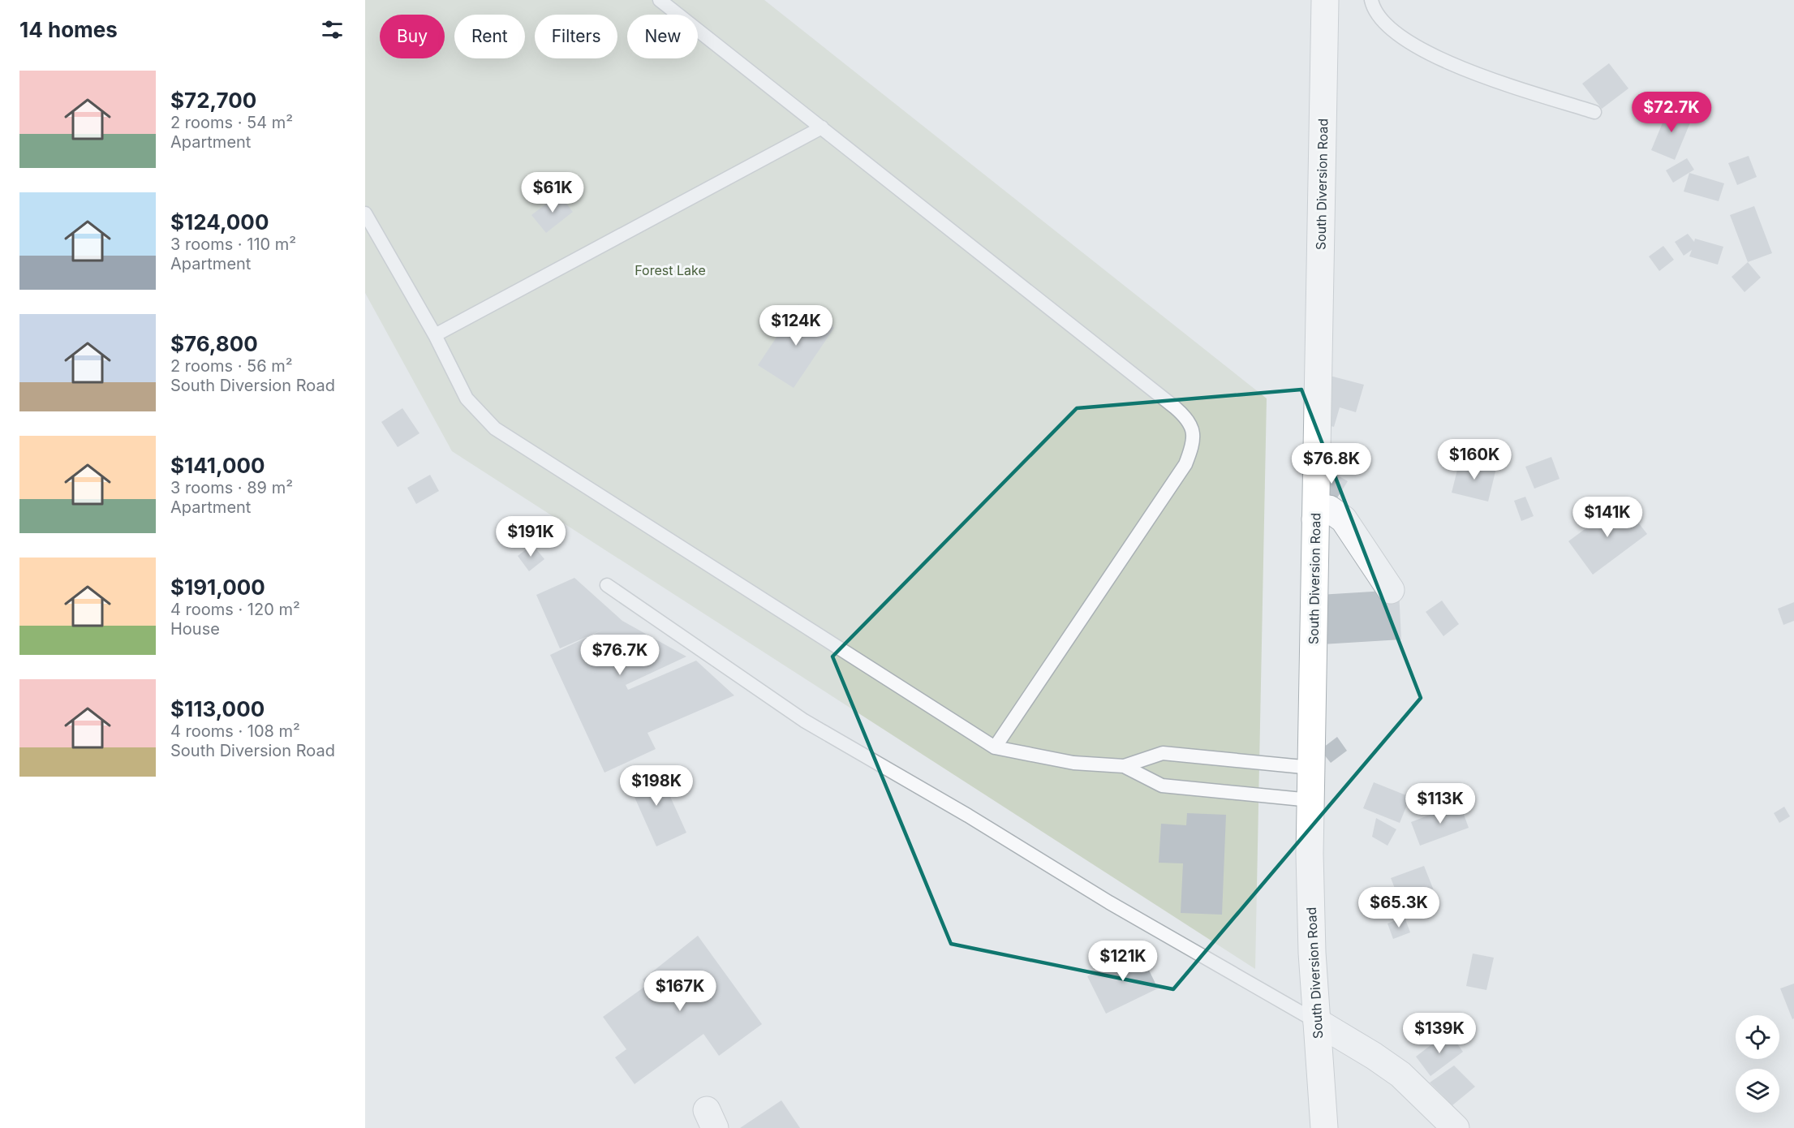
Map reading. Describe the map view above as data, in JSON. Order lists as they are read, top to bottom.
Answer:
{
  "streets": {
    "main road": ["South Diversion Road"]
  },
  "parks": ["Forest Lake"],
  "page": {
    "heading": "14 homes",
    "chip": [
      "Buy",
      "Rent",
      "Filters",
      "New"
    ],
    "list": [
      {
        "name": "$72,700",
        "note": "2 rooms · 54 m² · Apartment"
      },
      {
        "name": "$124,000",
        "note": "3 rooms · 110 m² · Apartment"
      },
      {
        "name": "$76,800",
        "note": "2 rooms · 56 m² · South Diversion Road"
      },
      {
        "name": "$141,000",
        "note": "3 rooms · 89 m² · Apartment"
      },
      {
        "name": "$191,000",
        "note": "4 rooms · 120 m² · House"
      },
      {
        "name": "$113,000",
        "note": "4 rooms · 108 m² · South Diversion Road"
      }
    ],
    "price": [
      "$72.7K",
      "$61K",
      "$124K",
      "$160K",
      "$76.8K",
      "$141K",
      "$191K",
      "$76.7K",
      "$198K",
      "$113K",
      "$65.3K",
      "$121K",
      "$167K",
      "$139K"
    ]
  }
}
